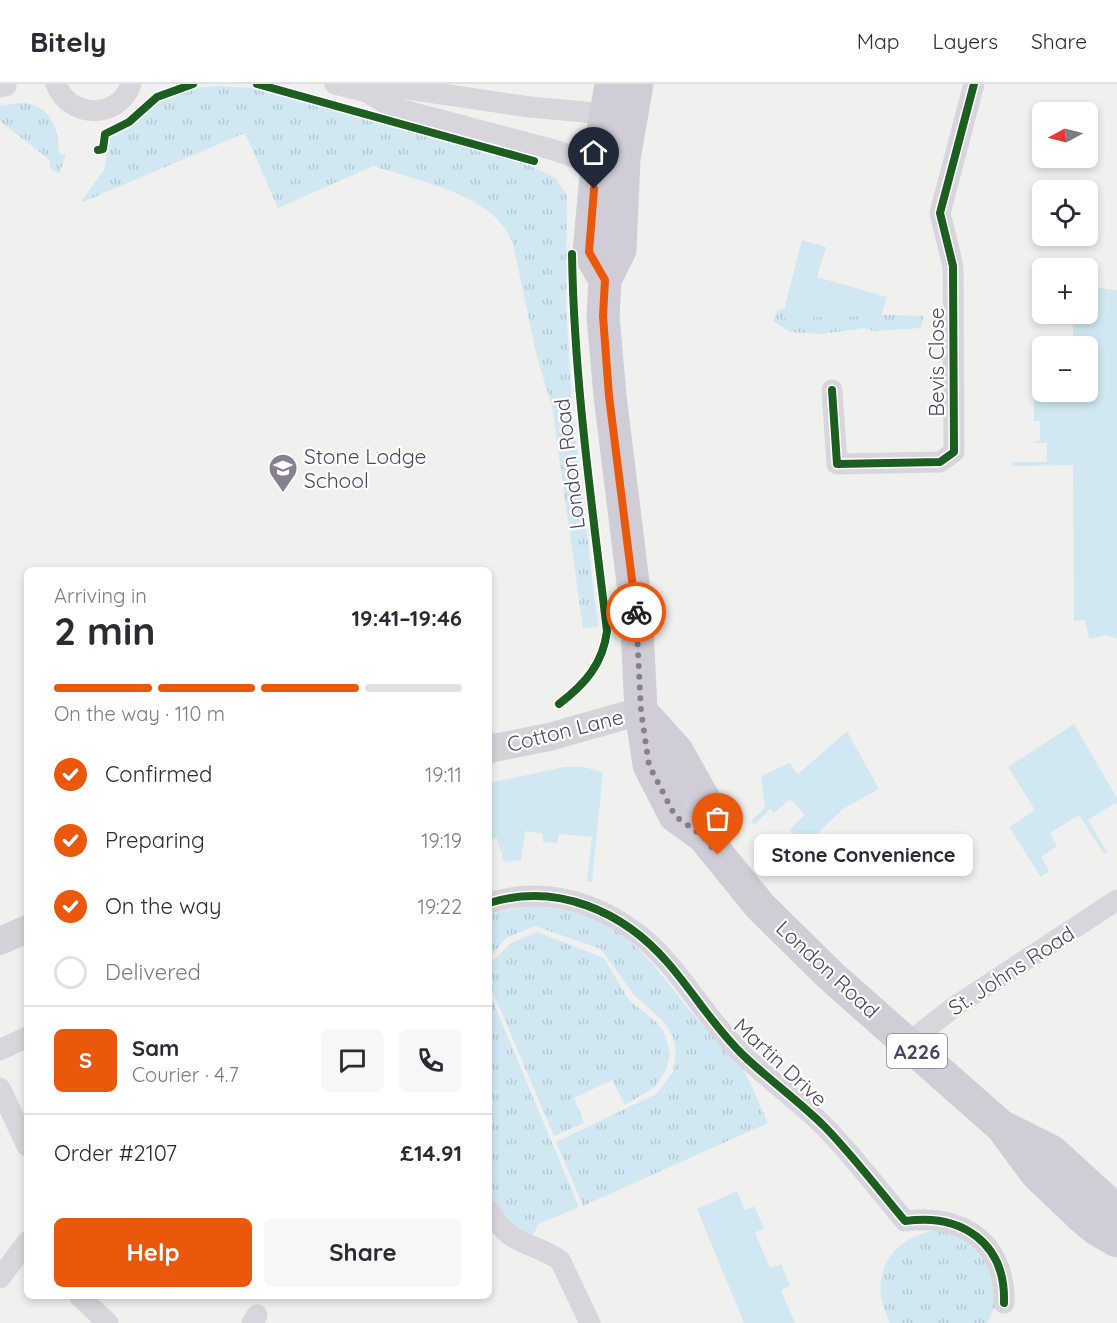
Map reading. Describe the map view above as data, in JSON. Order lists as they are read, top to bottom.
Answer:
{
  "streets": {
    "main road": ["London Road", "Cotton Lane", "A226"],
    "street": ["Bevis Close", "St. Johns Road", "Martin Drive"]
  },
  "crossings": [
    ["London Road", "Cotton Lane"],
    ["London Road", "St. Johns Road"]
  ],
  "places": {
    "school or university": ["Stone Lodge School"],
    "other": ["Stone Convenience"]
  },
  "north": "left",
  "page": {
    "header": "Bitely",
    "nav": ["Map", "Layers", "Share"],
    "map_buttons": ["+", "−"],
    "heading": ["2 min", "Arriving in", "19:41–19:46"],
    "panel": [
      "Sam",
      "Courier · 4.7",
      "Order #2107",
      "£14.91"
    ],
    "bar": "On the way · 110 m",
    "list": [
      ["Confirmed", "19:11"],
      ["Preparing", "19:19"],
      ["On the way", "19:22"],
      "Delivered"
    ],
    "bubble": "Stone Convenience",
    "round": "S",
    "buttons": ["Help", "Share"]
  }
}
